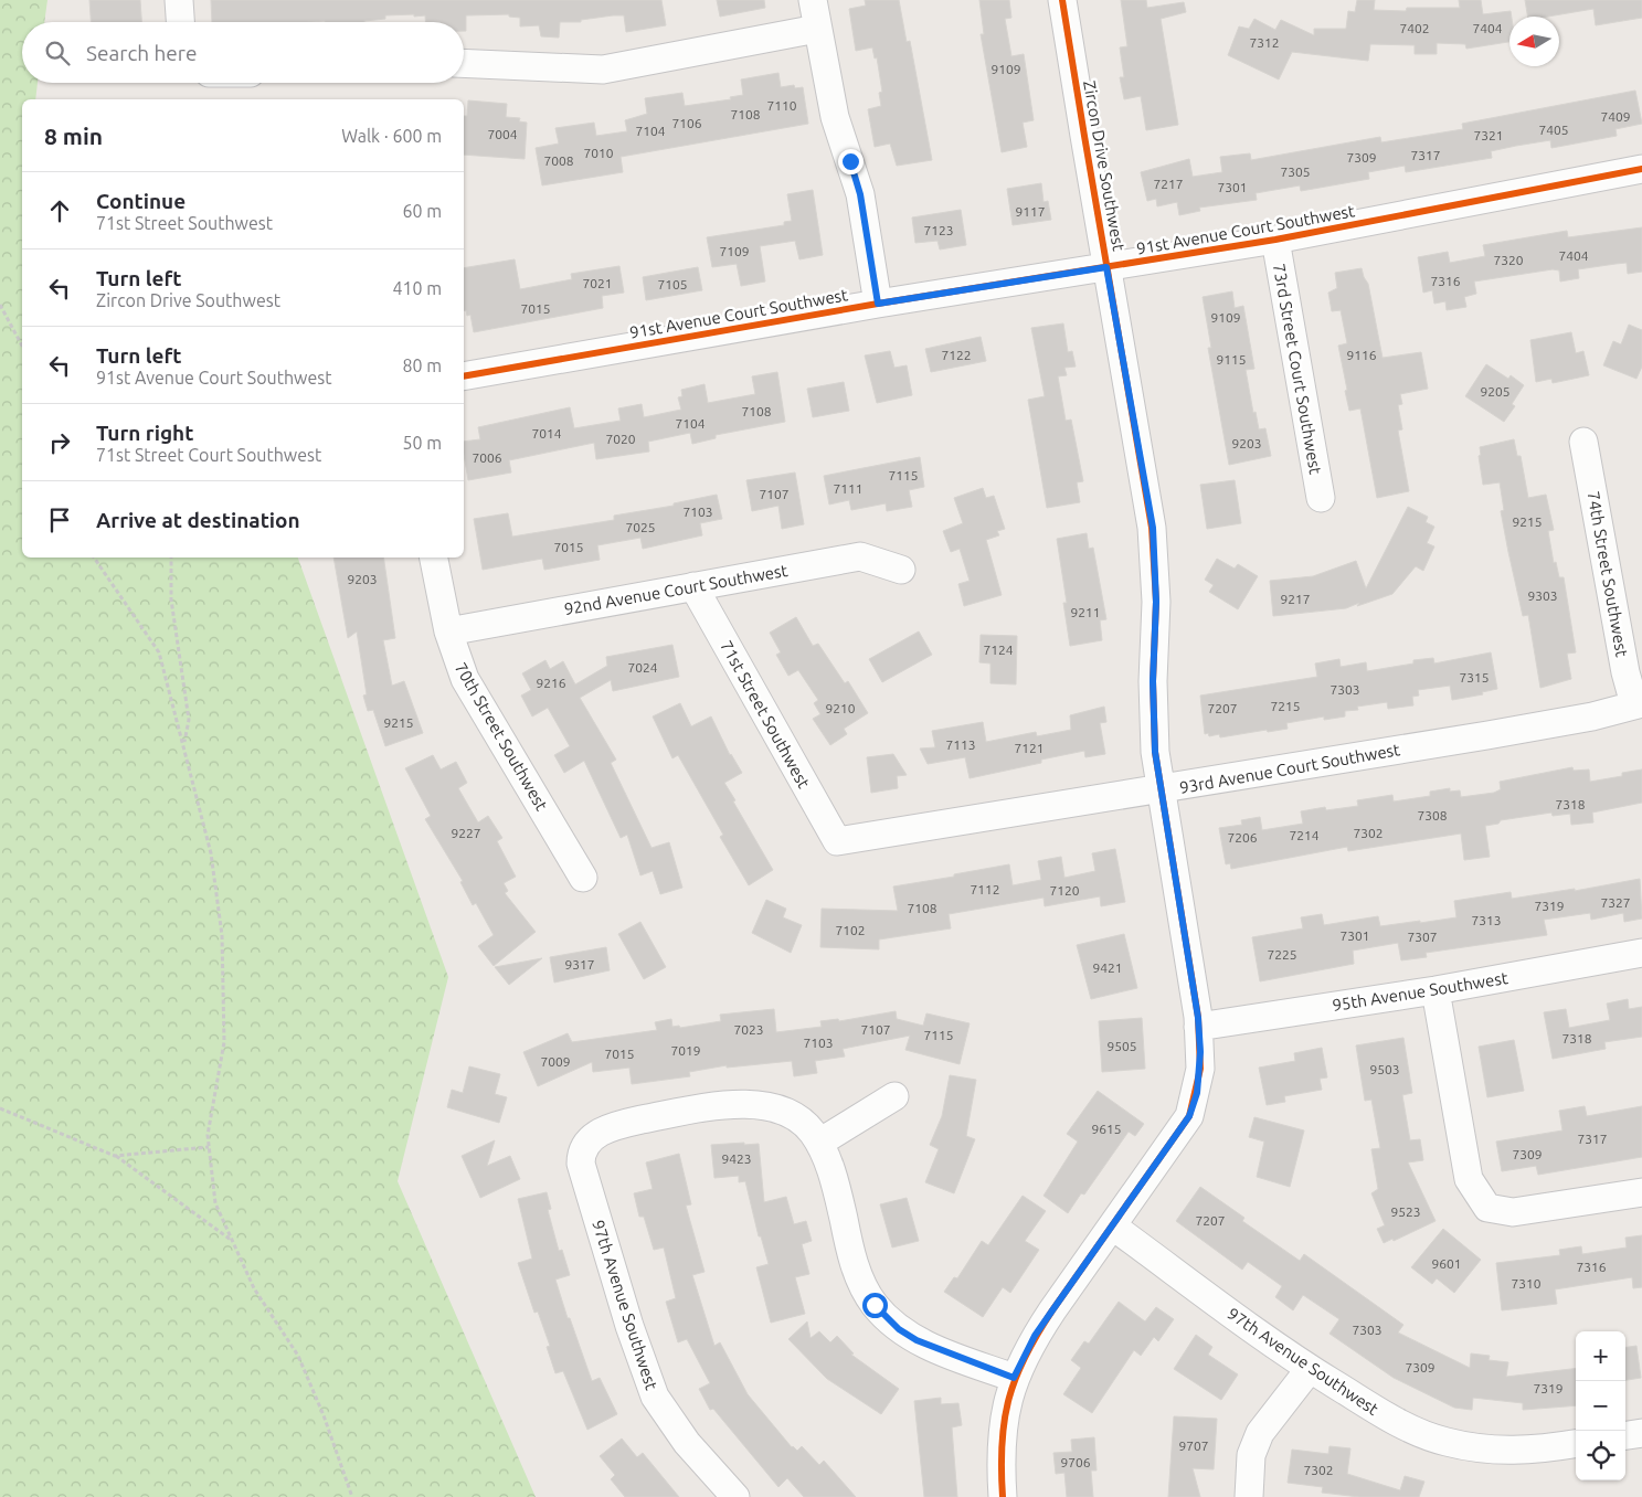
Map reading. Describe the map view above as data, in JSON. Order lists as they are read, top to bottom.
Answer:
{
  "streets": {
    "street": [
      "Zircon Drive Southwest",
      "91st Avenue Court Southwest",
      "73rd Street Court Southwest",
      "74th Street Southwest",
      "92nd Avenue Court Southwest",
      "71st Street Southwest",
      "70th Street Southwest",
      "93rd Avenue Court Southwest",
      "95th Avenue Southwest",
      "97th Avenue Southwest"
    ]
  },
  "crossings": [
    ["Zircon Drive Southwest", "91st Avenue Court Southwest"],
    ["Zircon Drive Southwest", "93rd Avenue Court Southwest"],
    ["Zircon Drive Southwest", "95th Avenue Southwest"],
    ["Zircon Drive Southwest", "97th Avenue Southwest"],
    ["91st Avenue Court Southwest", "73rd Street Court Southwest"],
    ["74th Street Southwest", "93rd Avenue Court Southwest"],
    ["92nd Avenue Court Southwest", "71st Street Southwest"],
    ["92nd Avenue Court Southwest", "70th Street Southwest"],
    ["71st Street Southwest", "93rd Avenue Court Southwest"]
  ],
  "house_numbers": [
    "7402",
    "7404",
    "7312",
    "9109",
    "7110",
    "7108",
    "7409",
    "7106",
    "7405",
    "7104",
    "7004",
    "7321",
    "7010",
    "7317",
    "7309",
    "7008",
    "7305",
    "7217",
    "7301",
    "9117",
    "7123",
    "7109",
    "7404",
    "7320",
    "7316",
    "7021",
    "7105",
    "7015",
    "9109",
    "7122",
    "9116",
    "9115",
    "9205",
    "7108",
    "7104",
    "7014",
    "7020",
    "9203",
    "7006",
    "7115",
    "7111",
    "7107",
    "7103",
    "9215",
    "7025",
    "7015",
    "9203",
    "9303",
    "9217",
    "9211",
    "7124",
    "7024",
    "7315",
    "9216",
    "7303",
    "7215",
    "9210",
    "7207",
    "9215",
    "7113",
    "7121",
    "7318",
    "7308",
    "9227",
    "7302",
    "7214",
    "7206",
    "7112",
    "7120",
    "7327",
    "7319",
    "7108",
    "7313",
    "7102",
    "7301",
    "7307",
    "7225",
    "9317",
    "9421",
    "7023",
    "7107",
    "7115",
    "7318",
    "7103",
    "9505",
    "7019",
    "7015",
    "7009",
    "9503",
    "9615",
    "7317",
    "7309",
    "9423",
    "9523",
    "7207",
    "9601",
    "7316",
    "7310",
    "7303",
    "7309",
    "7319",
    "9707",
    "9706",
    "7302"
  ],
  "north": "left",
  "page": {
    "search": "Search here",
    "heading": ["8 min", "Walk · 600 m"],
    "list": [
      ["Continue", "71st Street Southwest", "60 m"],
      ["Turn left", "Zircon Drive Southwest", "410 m"],
      ["Turn left", "91st Avenue Court Southwest", "80 m"],
      ["Turn right", "71st Street Court Southwest", "50 m"],
      "Arrive at destination"
    ],
    "map_buttons": ["+", "−"]
  }
}
